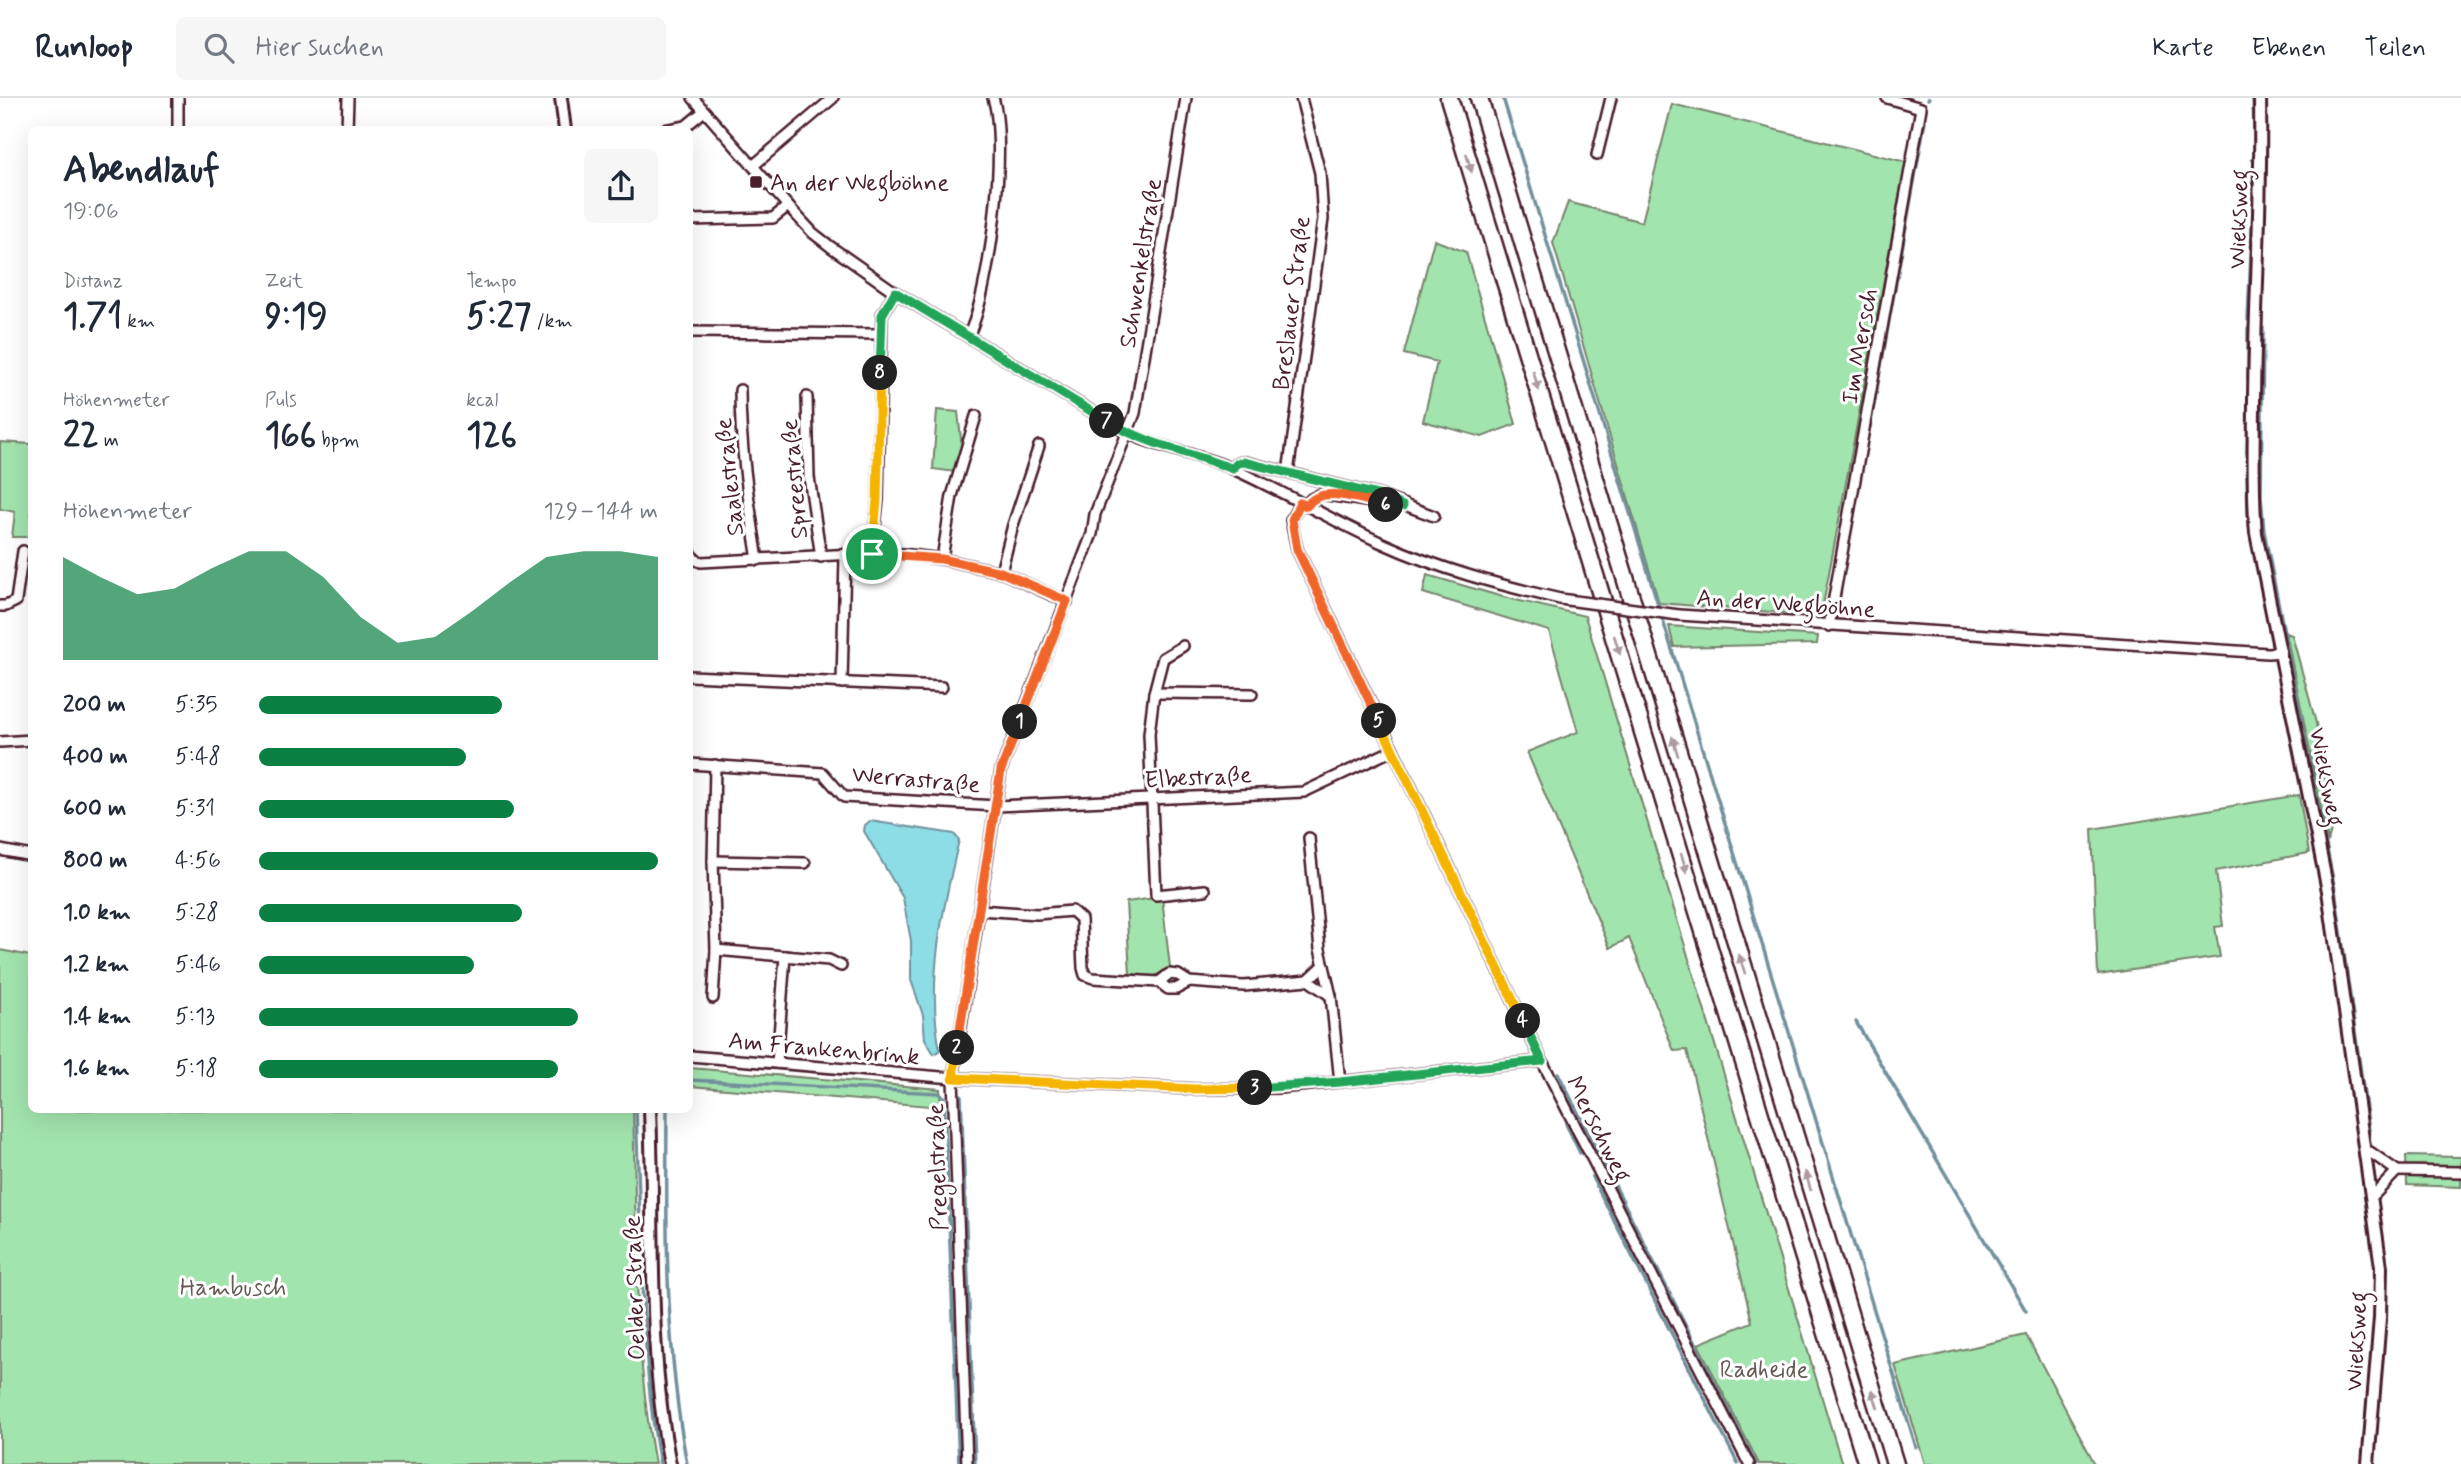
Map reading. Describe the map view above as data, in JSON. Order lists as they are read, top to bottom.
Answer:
{
  "streets": {
    "street": [
      "Wieksweg",
      "Schwenkelstraße",
      "Breslauer Straße",
      "Im Mersch",
      "Saalestraße",
      "Spreestraße",
      "An der Wegböhne",
      "Elbestraße",
      "Werrastraße",
      "Am Frankenbrink",
      "Merschweg",
      "Pregelstraße",
      "Oelder Straße"
    ]
  },
  "crossings": [
    ["Wieksweg", "An der Wegböhne"],
    ["Schwenkelstraße", "An der Wegböhne"],
    ["Schwenkelstraße", "Pregelstraße"],
    ["Breslauer Straße", "An der Wegböhne"],
    ["Im Mersch", "An der Wegböhne"],
    ["An der Wegböhne", "Merschweg"],
    ["An der Wegböhne", "Pregelstraße"],
    ["Elbestraße", "Werrastraße"],
    ["Elbestraße", "Merschweg"],
    ["Elbestraße", "Pregelstraße"],
    ["Werrastraße", "Pregelstraße"],
    ["Am Frankenbrink", "Merschweg"],
    ["Am Frankenbrink", "Pregelstraße"]
  ],
  "parks": ["Hambusch", "Radheide"],
  "places": {
    "transit": ["An der Wegböhne"]
  },
  "page": {
    "header": "Runloop",
    "search": "Hier suchen",
    "nav": ["Karte", "Ebenen", "Teilen"],
    "heading": ["Abendlauf", "19:06"],
    "stats": [
      ["Distanz", "1.71 km"],
      ["Zeit", "9:19"],
      ["Tempo", "5:27 /km"],
      ["Höhenmeter", "22 m"],
      ["Puls", "166 bpm"],
      ["kcal", "126"]
    ],
    "pins": [
      "8",
      "7",
      "6",
      "5",
      "1",
      "4",
      "2",
      "3"
    ],
    "chart": ["Höhenmeter", "129–144 m"],
    "list": [
      {
        "name": "200 m",
        "note": "5:35"
      },
      {
        "name": "400 m",
        "note": "5:48"
      },
      {
        "name": "600 m",
        "note": "5:31"
      },
      {
        "name": "800 m",
        "note": "4:56"
      },
      {
        "name": "1.0 km",
        "note": "5:28"
      },
      {
        "name": "1.2 km",
        "note": "5:46"
      },
      {
        "name": "1.4 km",
        "note": "5:13"
      },
      {
        "name": "1.6 km",
        "note": "5:18"
      }
    ]
  }
}
